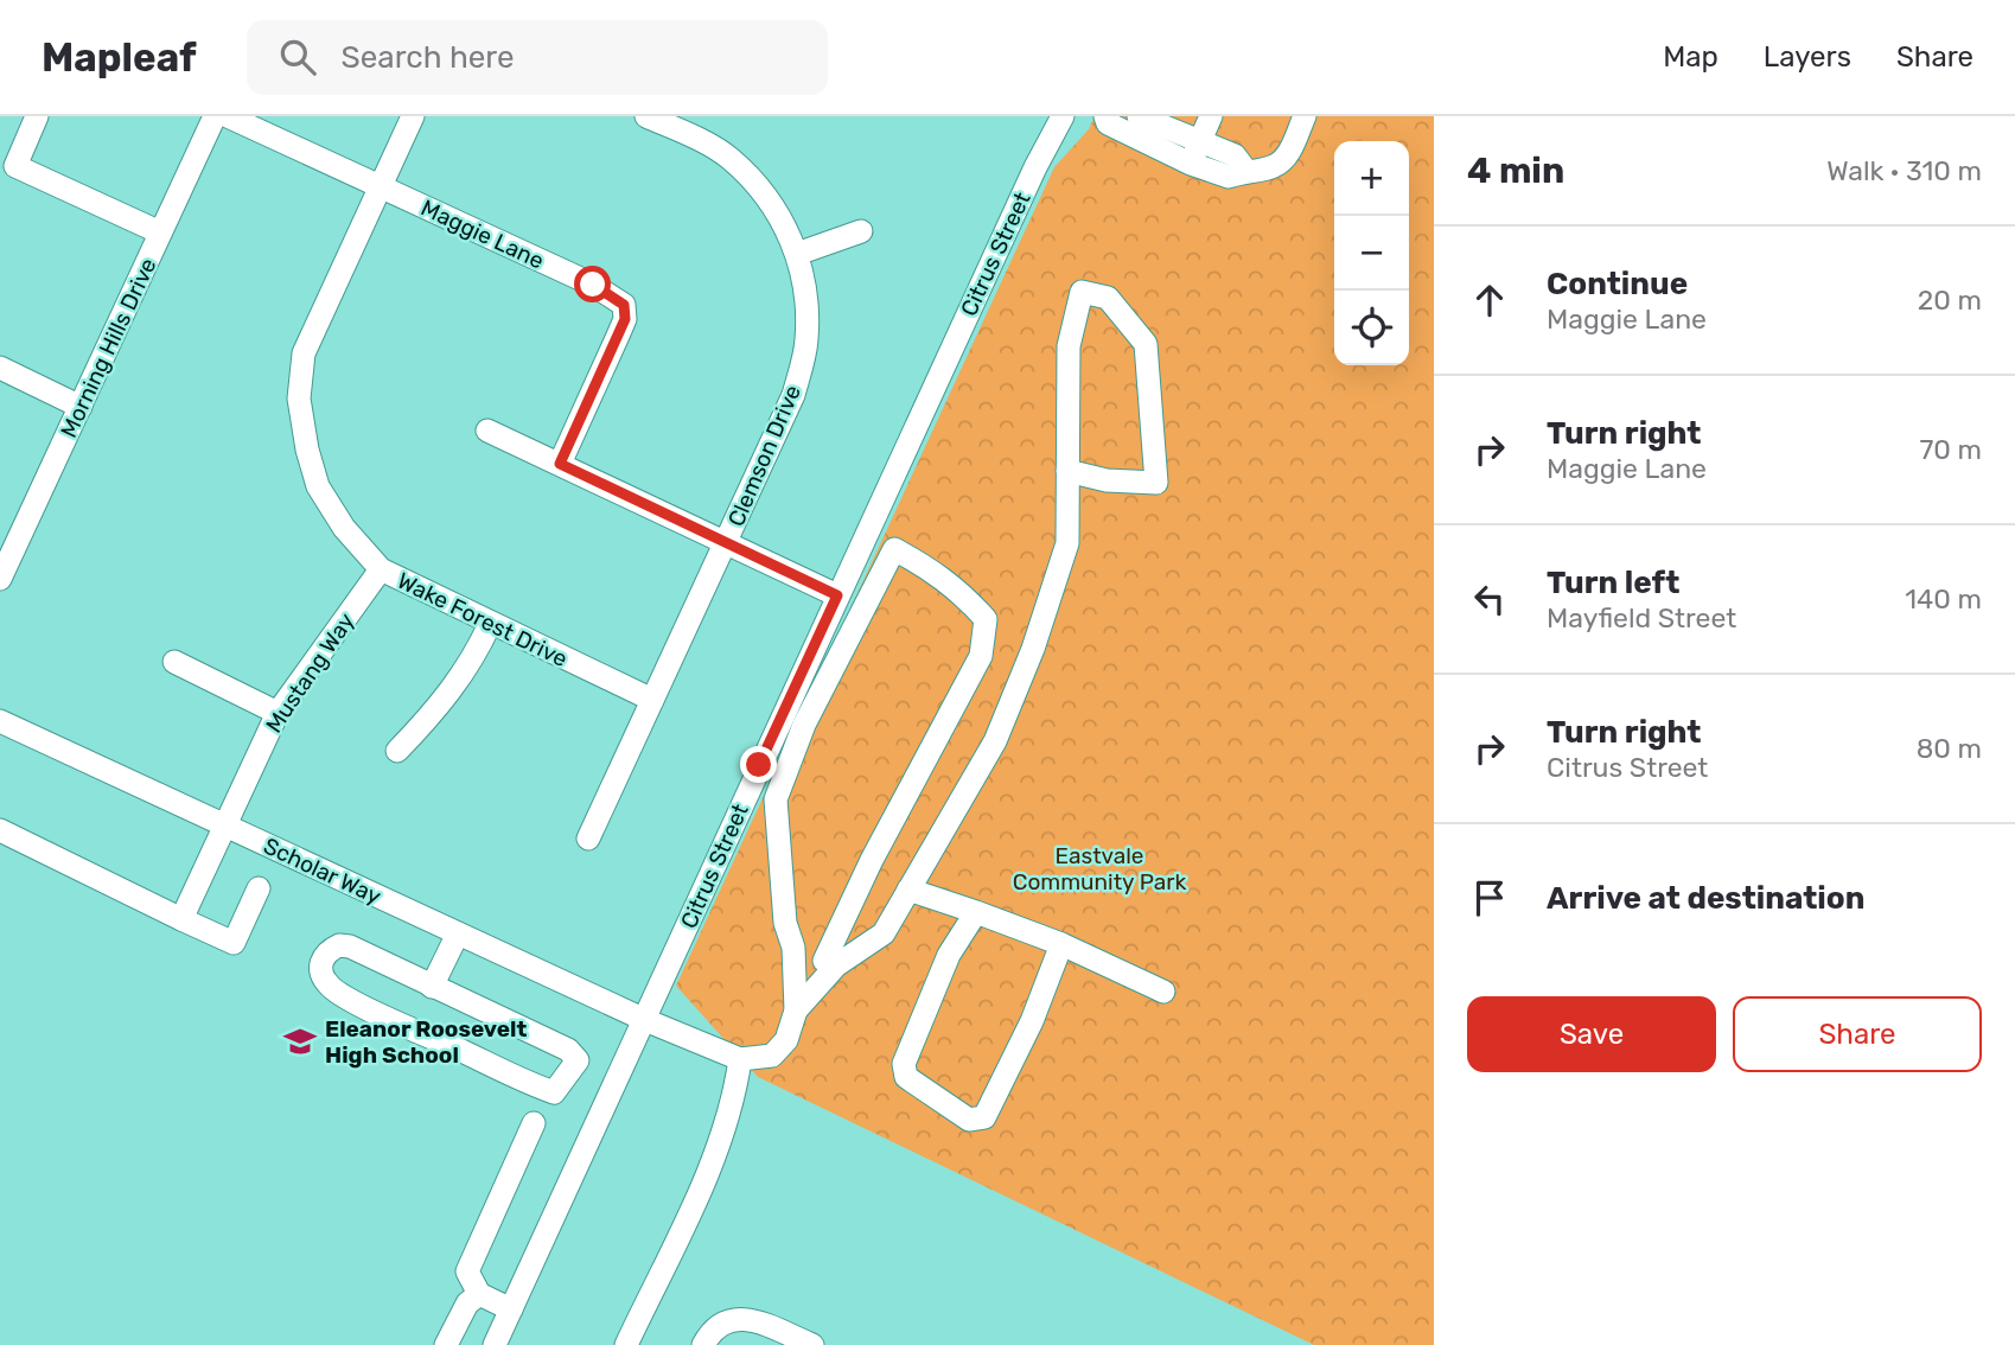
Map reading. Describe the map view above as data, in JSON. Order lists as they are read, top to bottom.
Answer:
{
  "streets": {
    "street": [
      "Maggie Lane",
      "Citrus Street",
      "Morning Hills Drive",
      "Clemson Drive",
      "Wake Forest Drive",
      "Mustang Way",
      "Scholar Way"
    ]
  },
  "crossings": [
    ["Maggie Lane", "Wake Forest Drive"],
    ["Citrus Street", "Scholar Way"],
    ["Clemson Drive", "Wake Forest Drive"],
    ["Wake Forest Drive", "Mustang Way"],
    ["Mustang Way", "Scholar Way"]
  ],
  "parks": ["Eastvale Community Park"],
  "places": {
    "school or university": ["Eleanor Roosevelt High School"]
  },
  "page": {
    "header": "Mapleaf",
    "search": "Search here",
    "nav": ["Map", "Layers", "Share"],
    "heading": ["4 min", "Walk · 310 m"],
    "map_buttons": ["+", "−"],
    "list": [
      ["Continue", "Maggie Lane", "20 m"],
      ["Turn right", "Maggie Lane", "70 m"],
      ["Turn left", "Mayfield Street", "140 m"],
      ["Turn right", "Citrus Street", "80 m"],
      "Arrive at destination"
    ],
    "buttons": ["Save", "Share"]
  }
}
